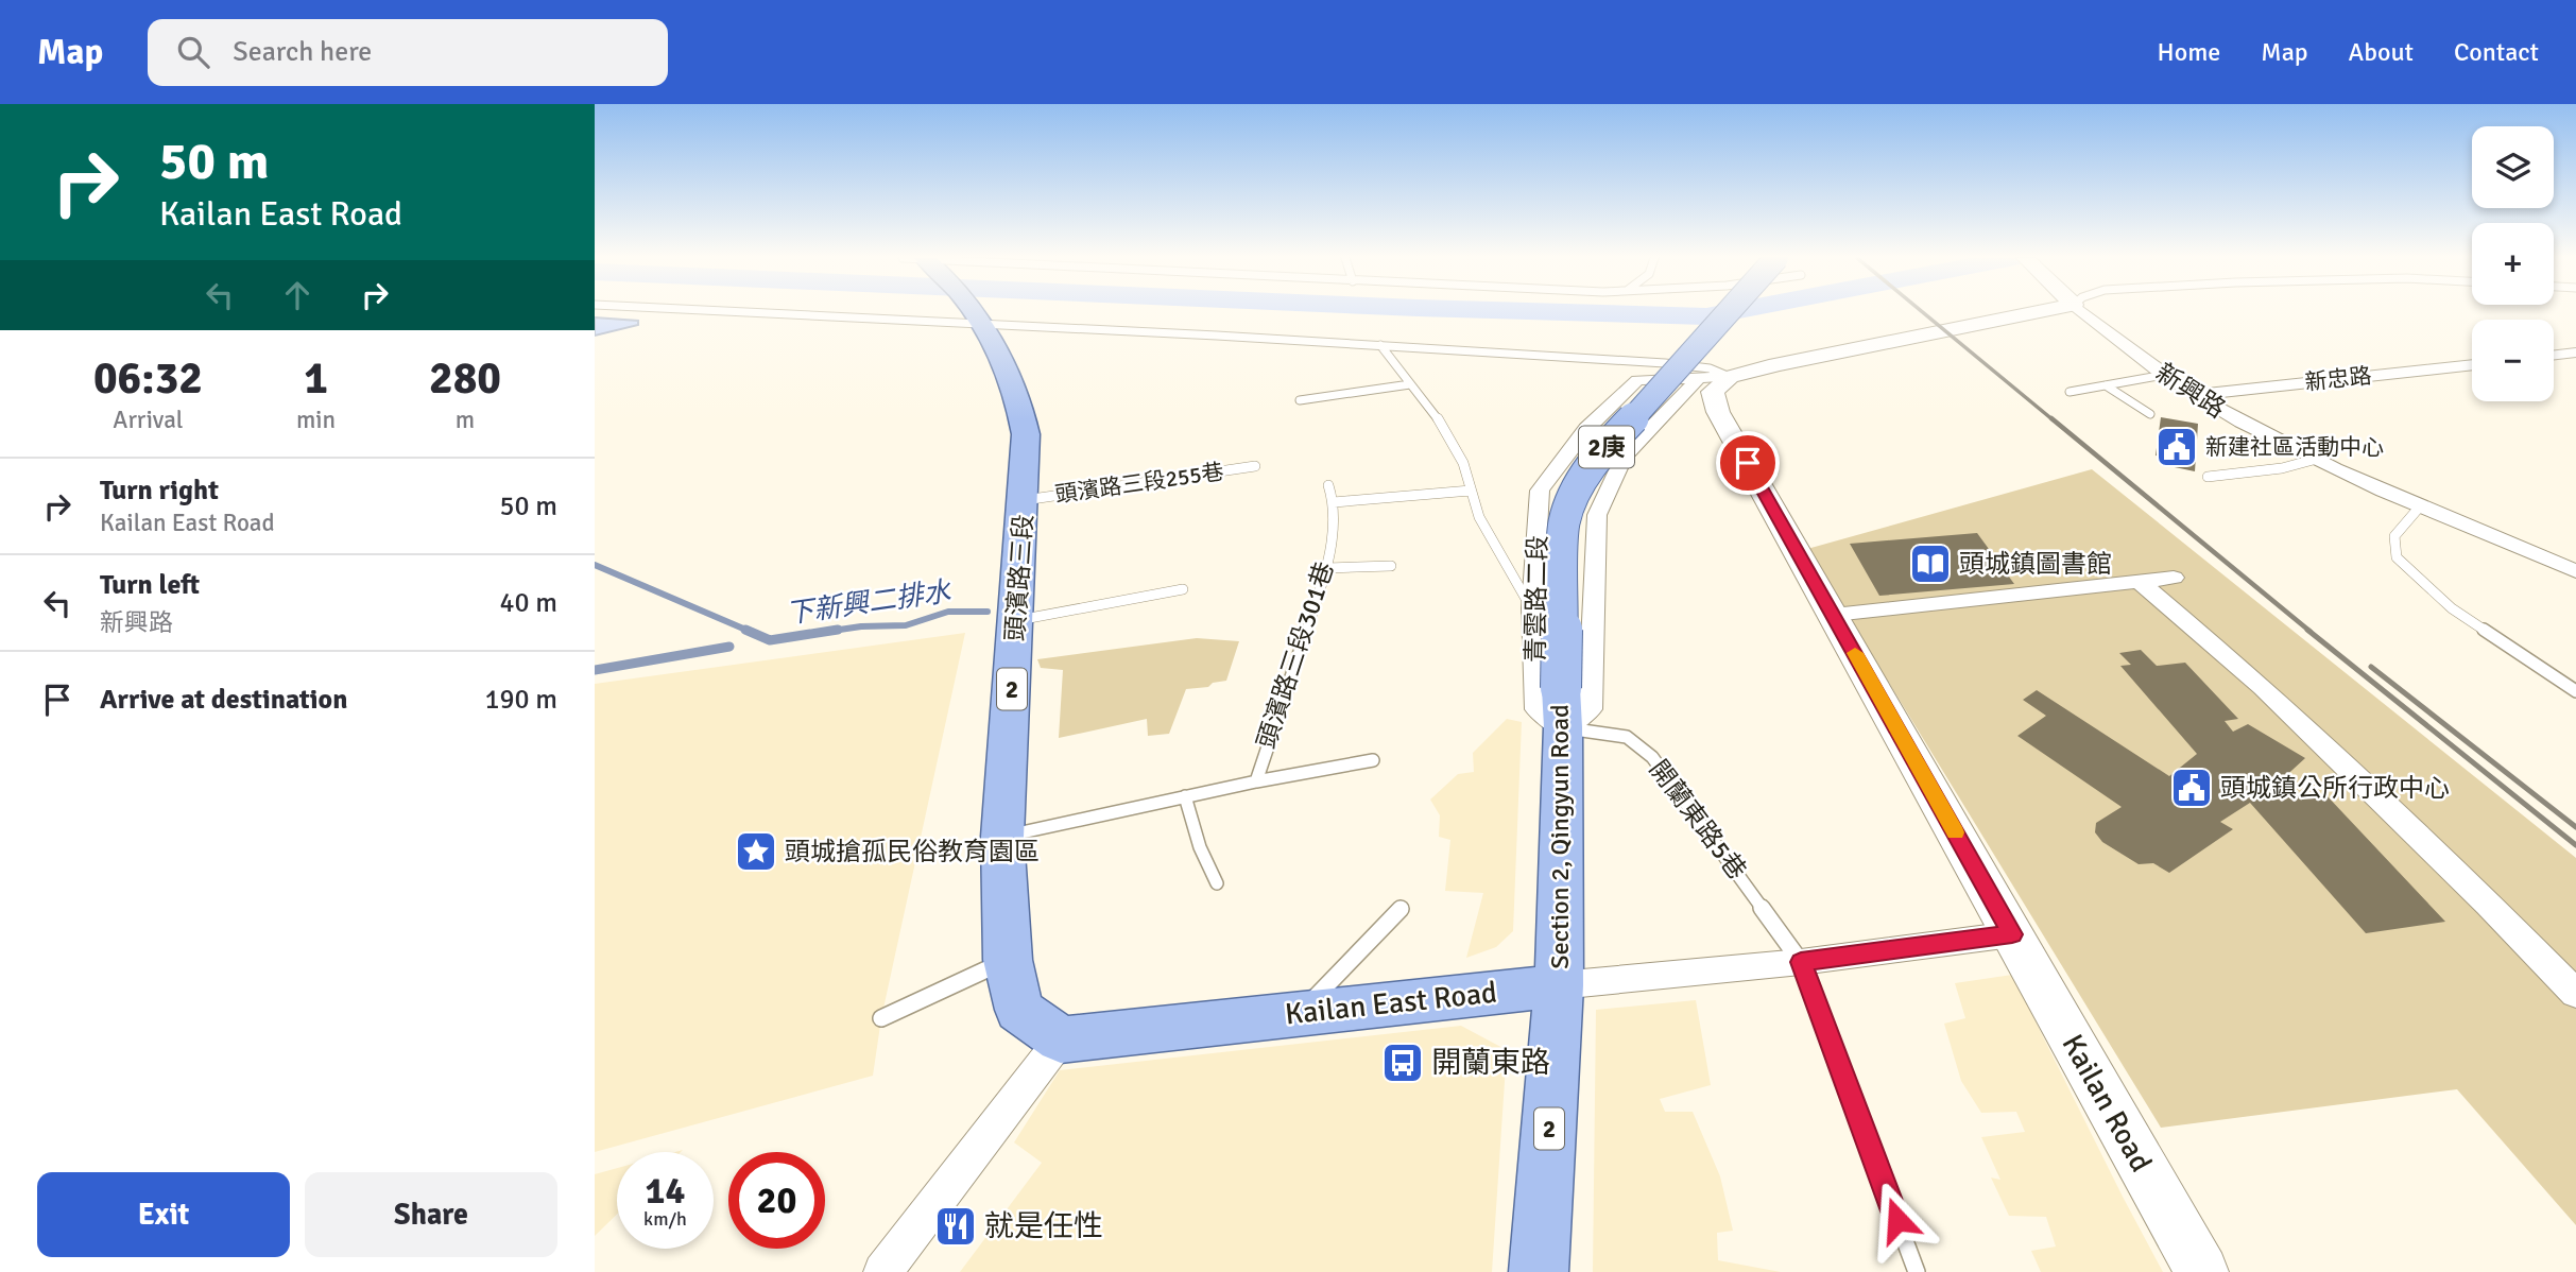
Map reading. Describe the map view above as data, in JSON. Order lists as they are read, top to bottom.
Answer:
{
  "streets": {
    "main road": [
      "2庚",
      "頭濱路三段",
      "2",
      "Section 2, Qingyun Road",
      "Kailan East Road"
    ],
    "street": [
      "新忠路",
      "新興路",
      "青雲路二段",
      "Kailan Road"
    ],
    "lane": ["頭濱路三段255巷", "頭濱路三段301巷", "開蘭東路5巷"]
  },
  "crossings": [
    ["新忠路", "新興路"],
    ["2庚", "青雲路二段"],
    ["2庚", "開蘭東路5巷"],
    ["2庚", "Section 2, Qingyun Road"],
    ["頭濱路三段255巷", "頭濱路三段"],
    ["頭濱路三段", "頭濱路三段301巷"],
    ["頭濱路三段", "2"],
    ["頭濱路三段", "Kailan East Road"],
    ["青雲路二段", "開蘭東路5巷"],
    ["青雲路二段", "Section 2, Qingyun Road"],
    ["2", "Section 2, Qingyun Road"],
    ["2", "Kailan East Road"],
    ["開蘭東路5巷", "Section 2, Qingyun Road"],
    ["開蘭東路5巷", "Kailan East Road"],
    ["Section 2, Qingyun Road", "Kailan East Road"],
    ["Kailan East Road", "Kailan Road"]
  ],
  "water": ["下新興二排水"],
  "places": {
    "public building": ["新建社區活動中心", "頭城鎮公所行政中心"],
    "library": ["頭城鎮圖書館"],
    "place": ["頭城搶孤民俗教育園區"],
    "bus stop": ["開蘭東路"],
    "restaurant": ["就是任性"]
  },
  "page": {
    "header": "Map",
    "search": "Search here",
    "nav": [
      "Home",
      "Map",
      "About",
      "Contact"
    ],
    "turn": ["50 m", "Kailan East Road"],
    "map_buttons": ["+", "−"],
    "eta": [
      "06:32",
      "Arrival",
      "1",
      "min",
      "280",
      "m"
    ],
    "list": [
      {
        "name": "Turn right",
        "note": "Kailan East Road",
        "value": "50 m"
      },
      {
        "name": "Turn left",
        "note": "新興路",
        "value": "40 m"
      },
      {
        "name": "Arrive at destination",
        "value": "190 m"
      }
    ],
    "speed": "14 km/h",
    "limit": "20",
    "buttons": ["Exit", "Share"]
  }
}
